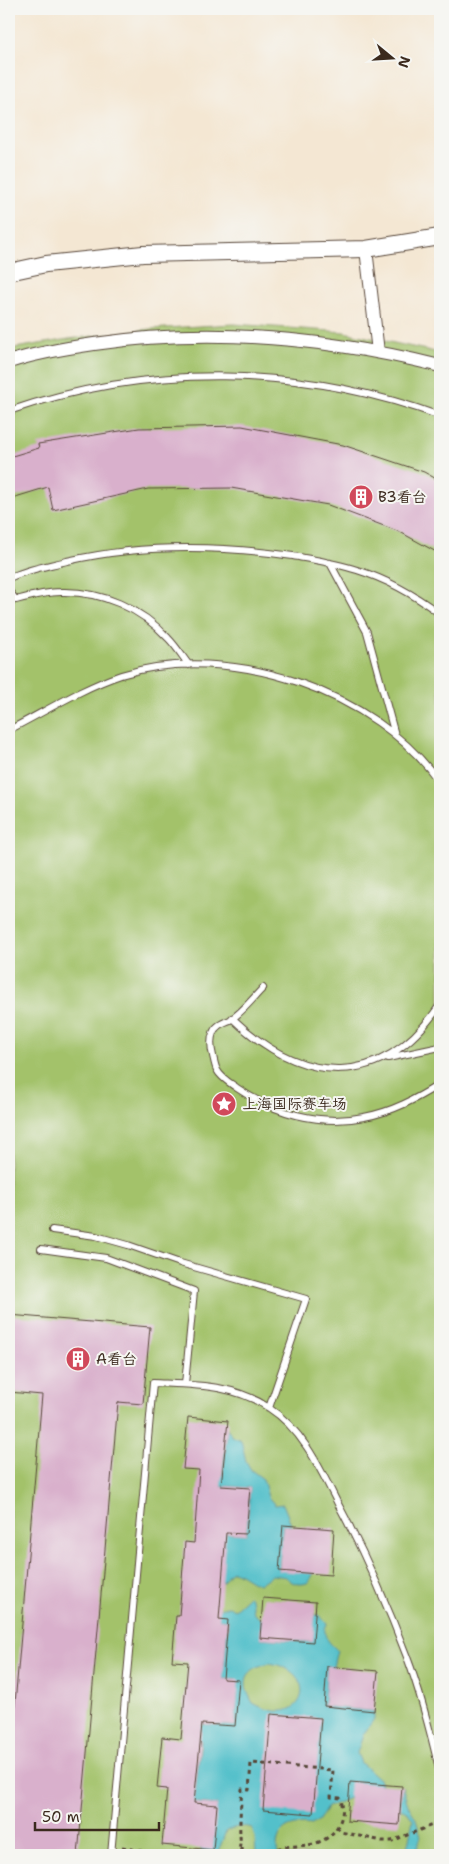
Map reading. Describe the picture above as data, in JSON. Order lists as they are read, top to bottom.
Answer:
{
  "places": {
    "building": ["B3看台", "A看台"],
    "place": ["上海国际赛车场"]
  },
  "scale_bar": "50 m",
  "north": "right"
}
